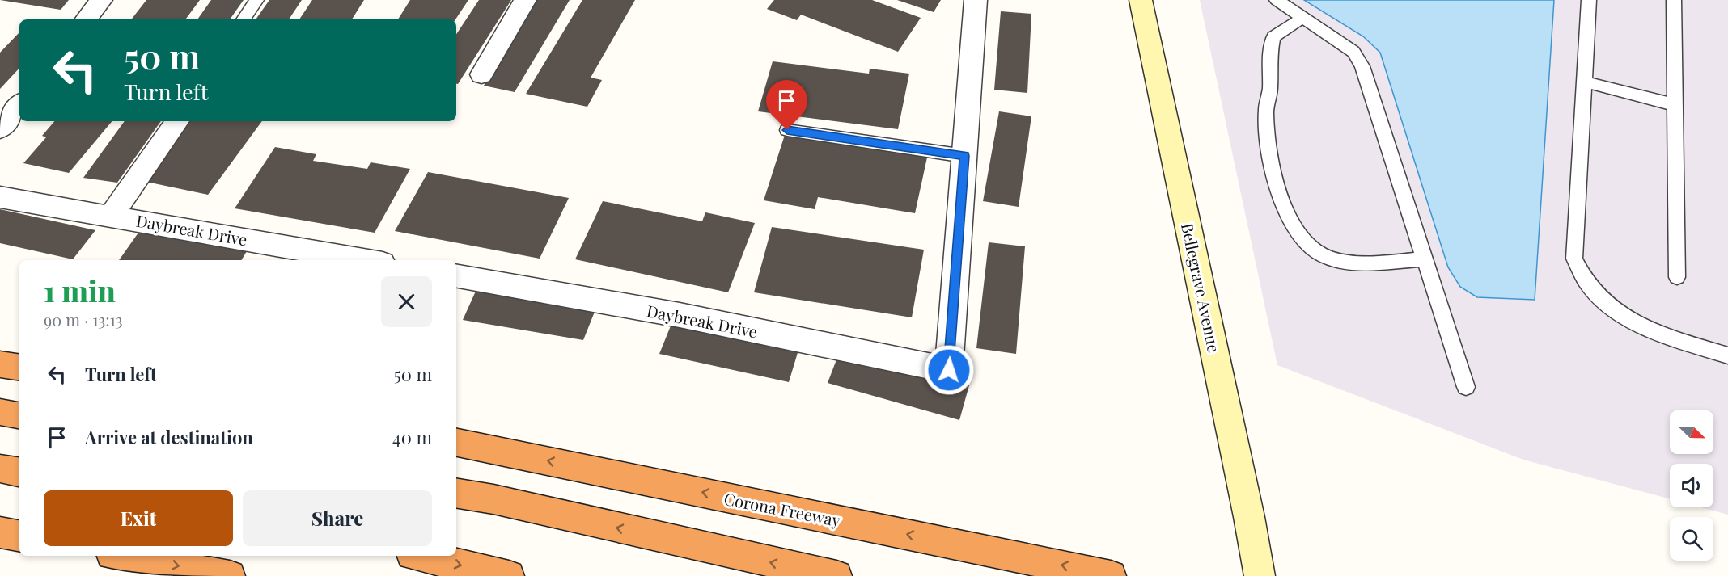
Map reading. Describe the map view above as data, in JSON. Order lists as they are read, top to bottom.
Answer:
{
  "streets": {
    "highway": ["Corona Freeway"],
    "main road": ["Bellegrave Avenue"],
    "street": ["Daybreak Drive"]
  },
  "north": "bottom right",
  "page": {
    "turn": ["50 m", "Turn left"],
    "heading": ["1 min", "90 m · 13:13"],
    "list": [
      {
        "name": "Turn left",
        "value": "50 m"
      },
      {
        "name": "Arrive at destination",
        "value": "40 m"
      }
    ],
    "buttons": ["Exit", "Share"]
  }
}
